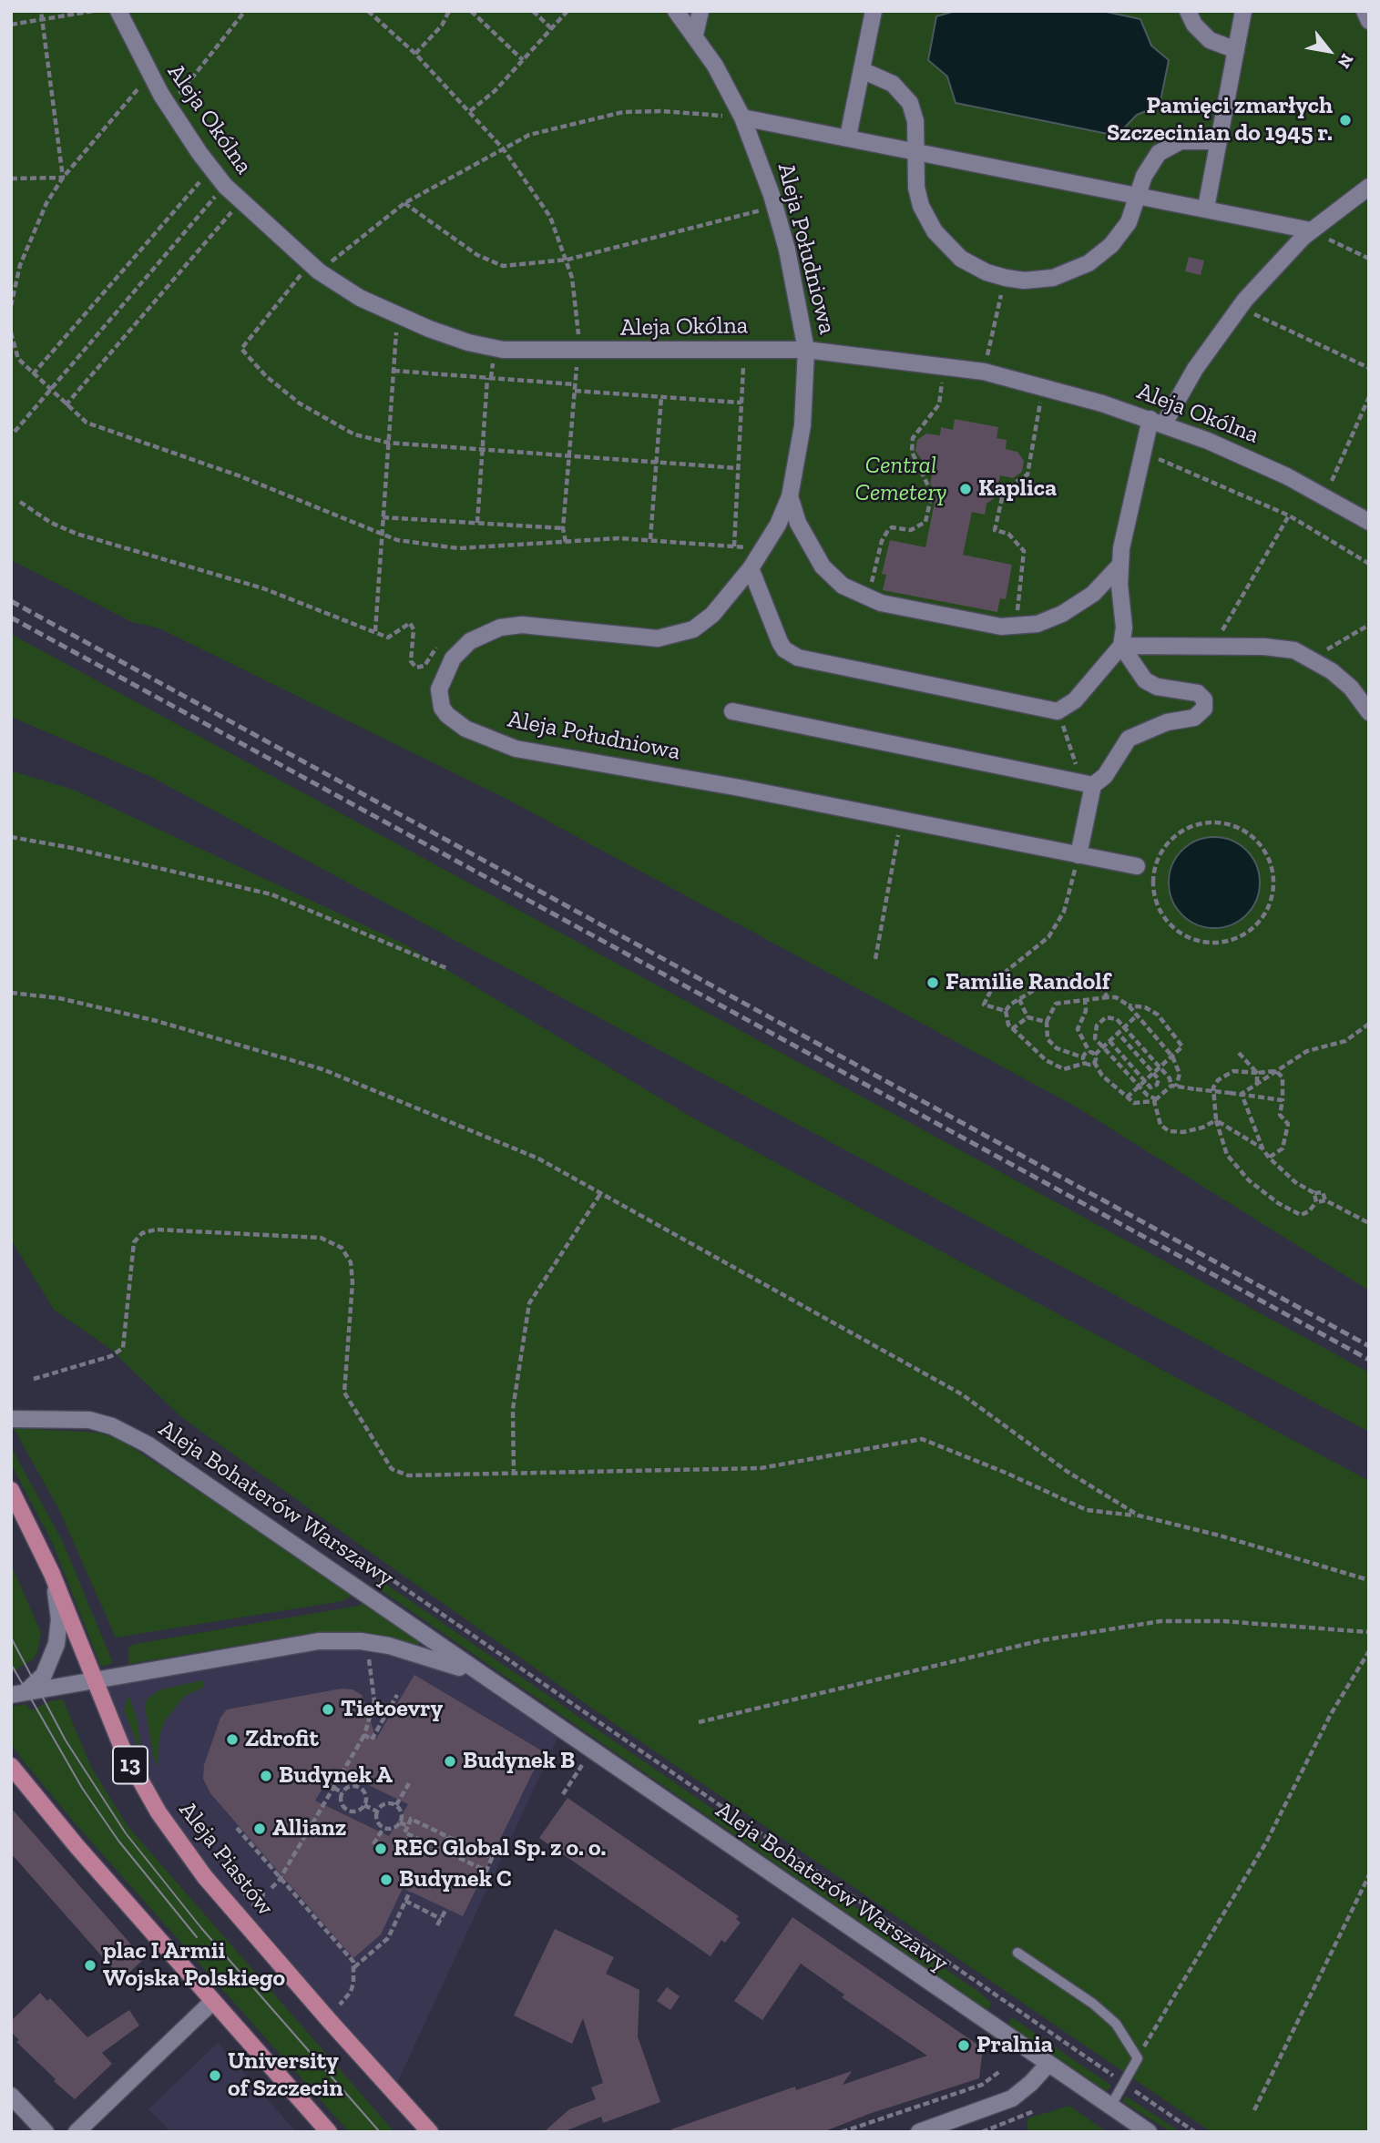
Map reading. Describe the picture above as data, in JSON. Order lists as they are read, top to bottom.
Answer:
{
  "streets": {
    "main road": ["13", "Aleja Piastów"],
    "street": ["Aleja Okólna", "Aleja Południowa", "Aleja Bohaterów Warszawy"]
  },
  "crossings": [
    ["Aleja Okólna", "Aleja Południowa"],
    ["Aleja Bohaterów Warszawy", "13"],
    ["Aleja Bohaterów Warszawy", "Aleja Piastów"],
    ["13", "Aleja Piastów"]
  ],
  "parks": ["Central Cemetery"],
  "places": [
    "Pamięci zmarłych Szczecinian do 1945 r.",
    "Kaplica",
    "Familie Randolf",
    "Tietoevry",
    "Zdrofit",
    "Budynek B",
    "Budynek A",
    "Allianz",
    "REC Global Sp. z o. o.",
    "Budynek C",
    "plac I Armii Wojska Polskiego",
    "Pralnia",
    "University of Szczecin"
  ],
  "north": "bottom right"
}
